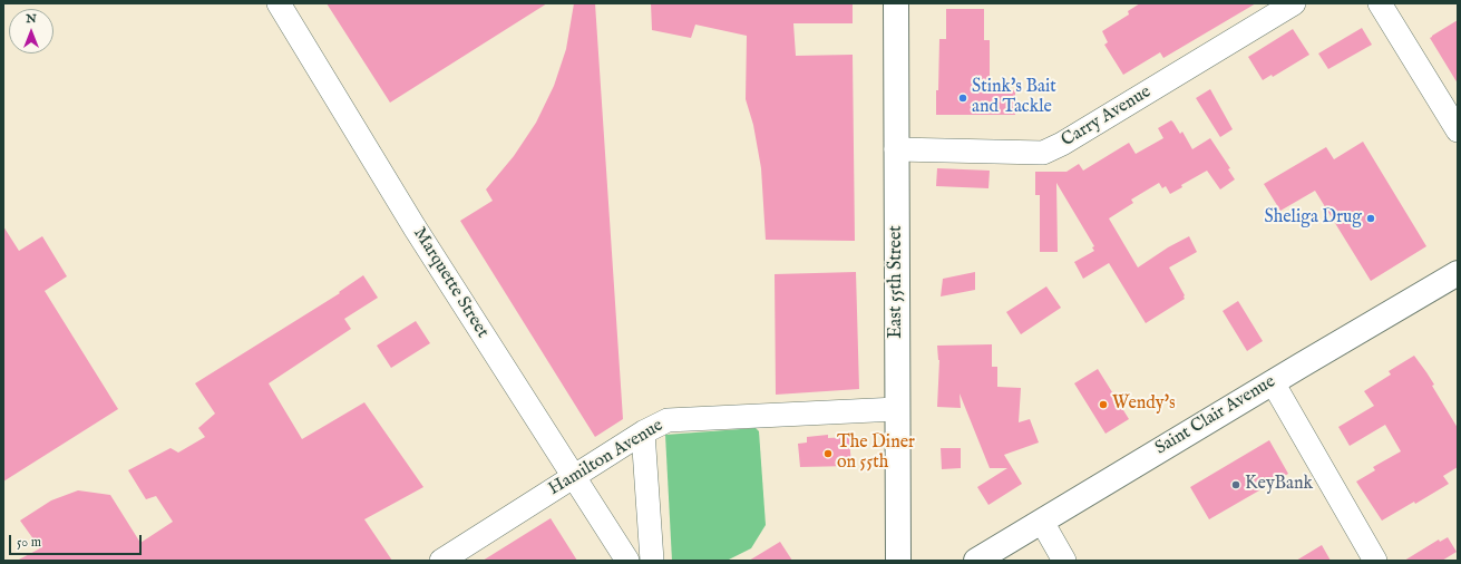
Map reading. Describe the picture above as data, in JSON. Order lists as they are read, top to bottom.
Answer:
{
  "streets": {
    "main road": ["East 55th Street", "Saint Clair Avenue"],
    "street": ["Carry Avenue", "Marquette Street", "Hamilton Avenue"]
  },
  "crossings": [
    ["Carry Avenue", "East 55th Street"],
    ["East 55th Street", "Hamilton Avenue"],
    ["Marquette Street", "Hamilton Avenue"]
  ],
  "places": [
    "Stink's Bait and Tackle",
    "Sheliga Drug",
    "Wendy's",
    "The Diner on 55th",
    "KeyBank"
  ],
  "scale_bar": "50 m",
  "north": "top"
}
